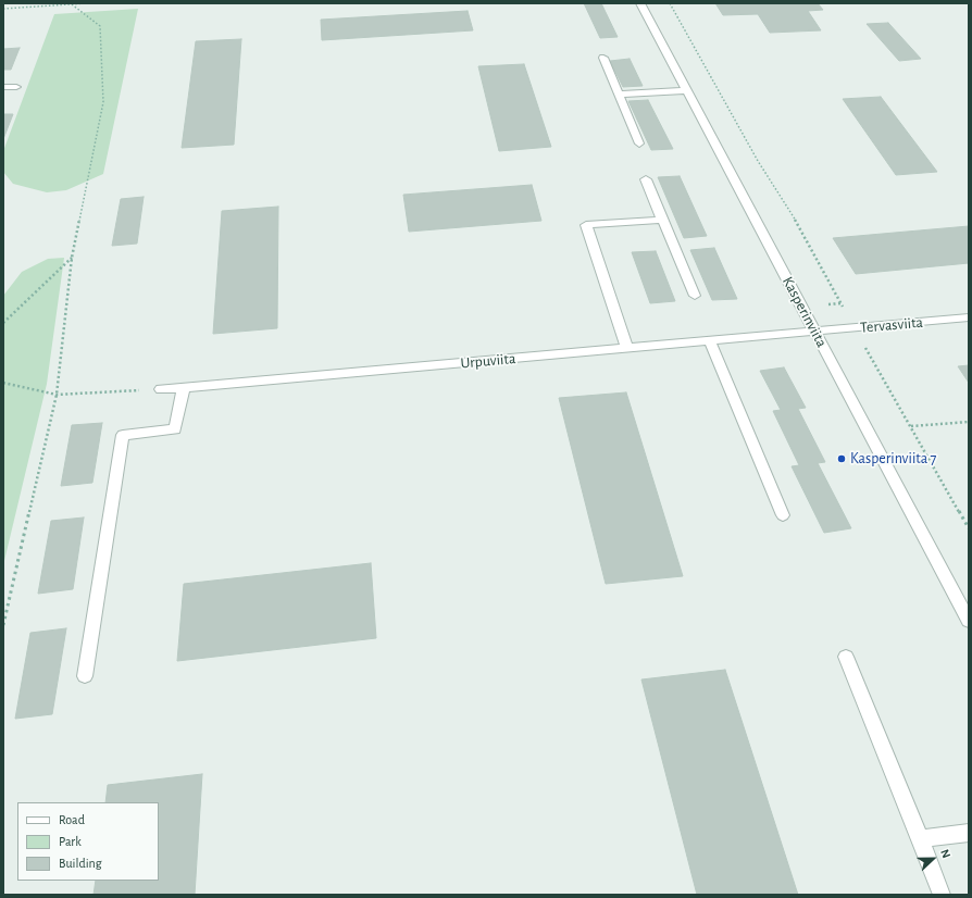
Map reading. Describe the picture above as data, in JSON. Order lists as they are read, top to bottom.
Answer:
{
  "streets": {
    "street": ["Kasperinviita", "Tervasviita", "Urpuviita"]
  },
  "crossings": [
    ["Kasperinviita", "Tervasviita"],
    ["Kasperinviita", "Urpuviita"],
    ["Tervasviita", "Urpuviita"]
  ],
  "places": ["Kasperinviita 7"],
  "legend": ["Road", "Park", "Building"],
  "north": "right"
}
